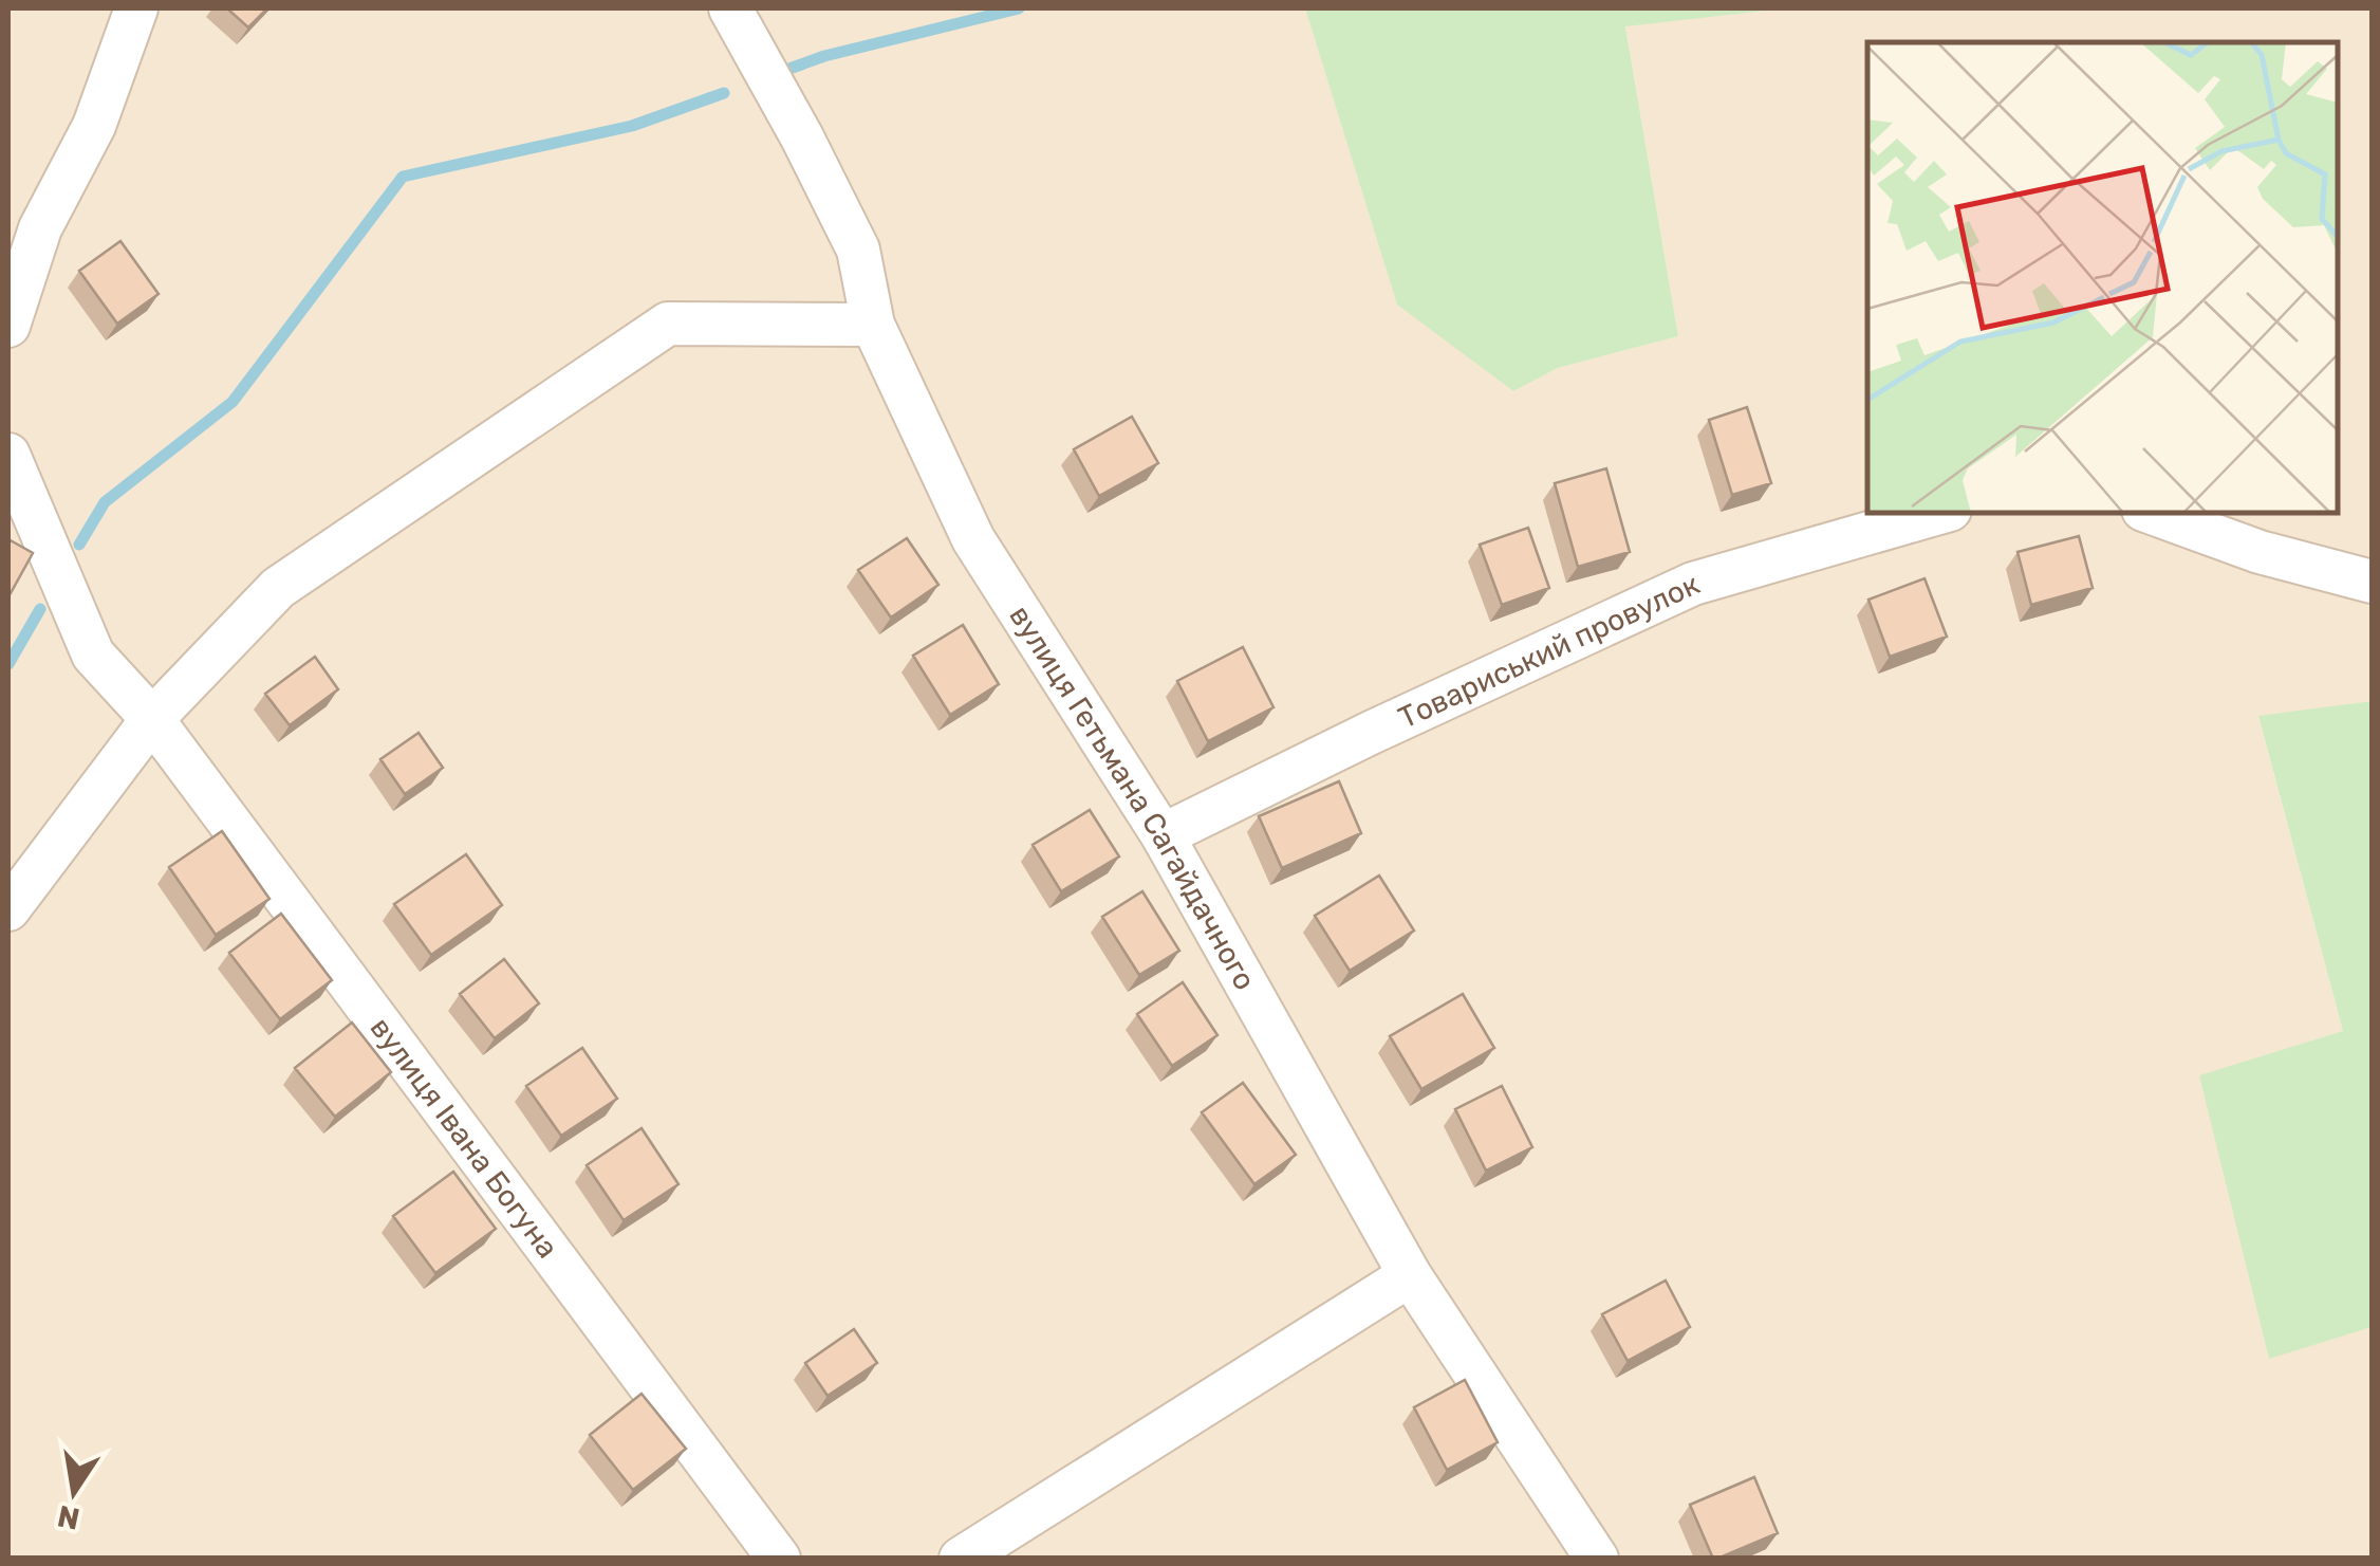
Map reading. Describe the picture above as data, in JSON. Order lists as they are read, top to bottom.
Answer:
{
  "streets": {
    "street": ["Товариський провулок", "вулиця Гетьмана Сагайдачного", "вулиця Івана Богуна"]
  },
  "crossings": [
    ["Товариський провулок", "вулиця Гетьмана Сагайдачного"]
  ],
  "north": "bottom"
}
